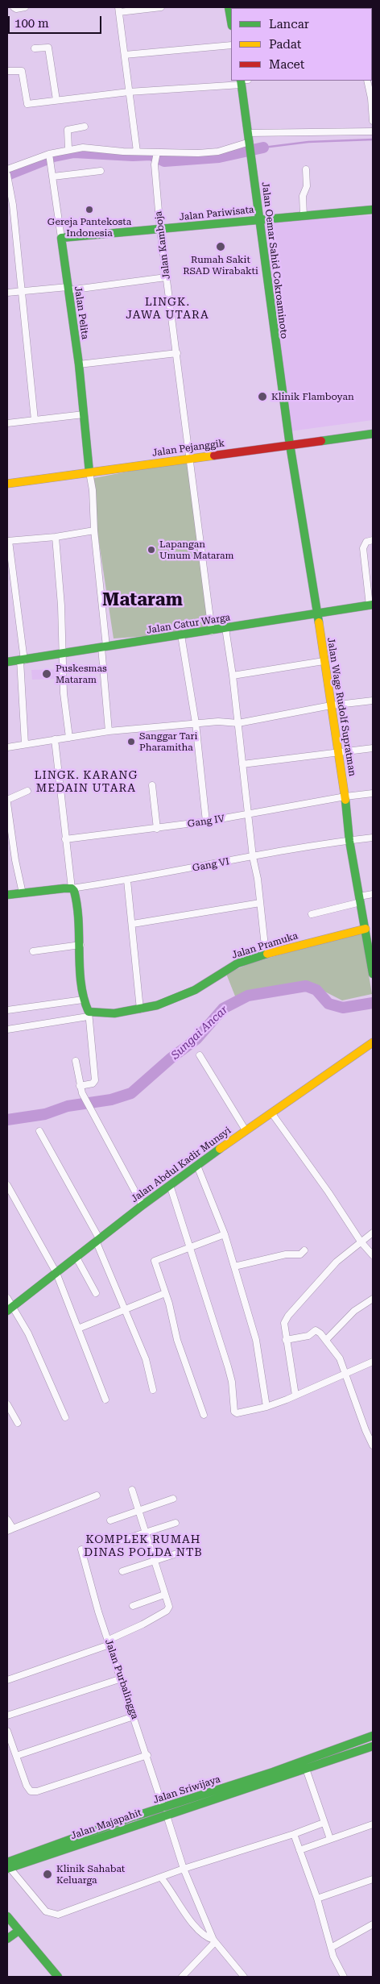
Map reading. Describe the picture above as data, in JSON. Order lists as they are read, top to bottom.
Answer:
{
  "streets": {
    "street": [
      "Jalan Pariwisata",
      "Jalan Kamboja",
      "Jalan Oemar Sahid Cokroaminoto",
      "Jalan Pelita",
      "Jalan Pejanggik",
      "Jalan Catur Warga",
      "Jalan Wage Rudolf Supratman",
      "Gang IV",
      "Gang VI",
      "Jalan Pramuka",
      "Jalan Abdul Kadir Munsyi",
      "Jalan Purbalingga",
      "Jalan Sriwijaya"
    ]
  },
  "crossings": [
    ["Jalan Pariwisata", "Jalan Kamboja"],
    ["Jalan Pariwisata", "Jalan Oemar Sahid Cokroaminoto"],
    ["Jalan Pariwisata", "Jalan Pelita"],
    ["Jalan Kamboja", "Jalan Pejanggik"],
    ["Jalan Kamboja", "Jalan Catur Warga"],
    ["Jalan Oemar Sahid Cokroaminoto", "Jalan Pejanggik"],
    ["Jalan Oemar Sahid Cokroaminoto", "Jalan Wage Rudolf Supratman"],
    ["Jalan Pelita", "Jalan Pejanggik"],
    ["Jalan Pejanggik", "Jalan Wage Rudolf Supratman"],
    ["Jalan Catur Warga", "Jalan Wage Rudolf Supratman"],
    ["Jalan Wage Rudolf Supratman", "Gang IV"],
    ["Jalan Wage Rudolf Supratman", "Gang VI"],
    ["Jalan Wage Rudolf Supratman", "Jalan Pramuka"],
    ["Jalan Purbalingga", "Jalan Sriwijaya"]
  ],
  "districts": [
    "LINGK. JAWA UTARA",
    "Mataram",
    "LINGK. KARANG MEDAIN UTARA",
    "KOMPLEK RUMAH DINAS POLDA NTB"
  ],
  "water": ["Sungai Ancar"],
  "places": [
    "Gereja Pantekosta Indonesia",
    "Rumah Sakit RSAD Wirabakti",
    "Klinik Flamboyan",
    "Lapangan Umum Mataram",
    "Puskesmas Mataram",
    "Sanggar Tari Pharamitha",
    "Klinik Sahabat Keluarga"
  ],
  "legend": ["Lancar", "Padat", "Macet"],
  "scale_bar": "100 m"
}
